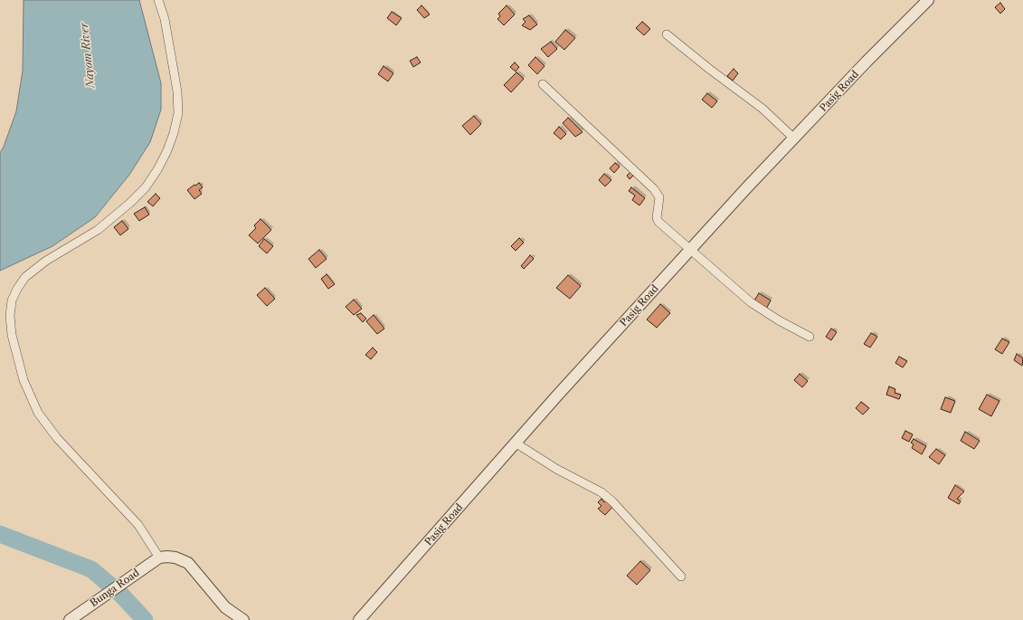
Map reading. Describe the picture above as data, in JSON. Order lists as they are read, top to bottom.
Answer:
{
  "streets": {
    "street": ["Pasig Road", "Bunga Road"]
  },
  "water": ["Nayom River"]
}
